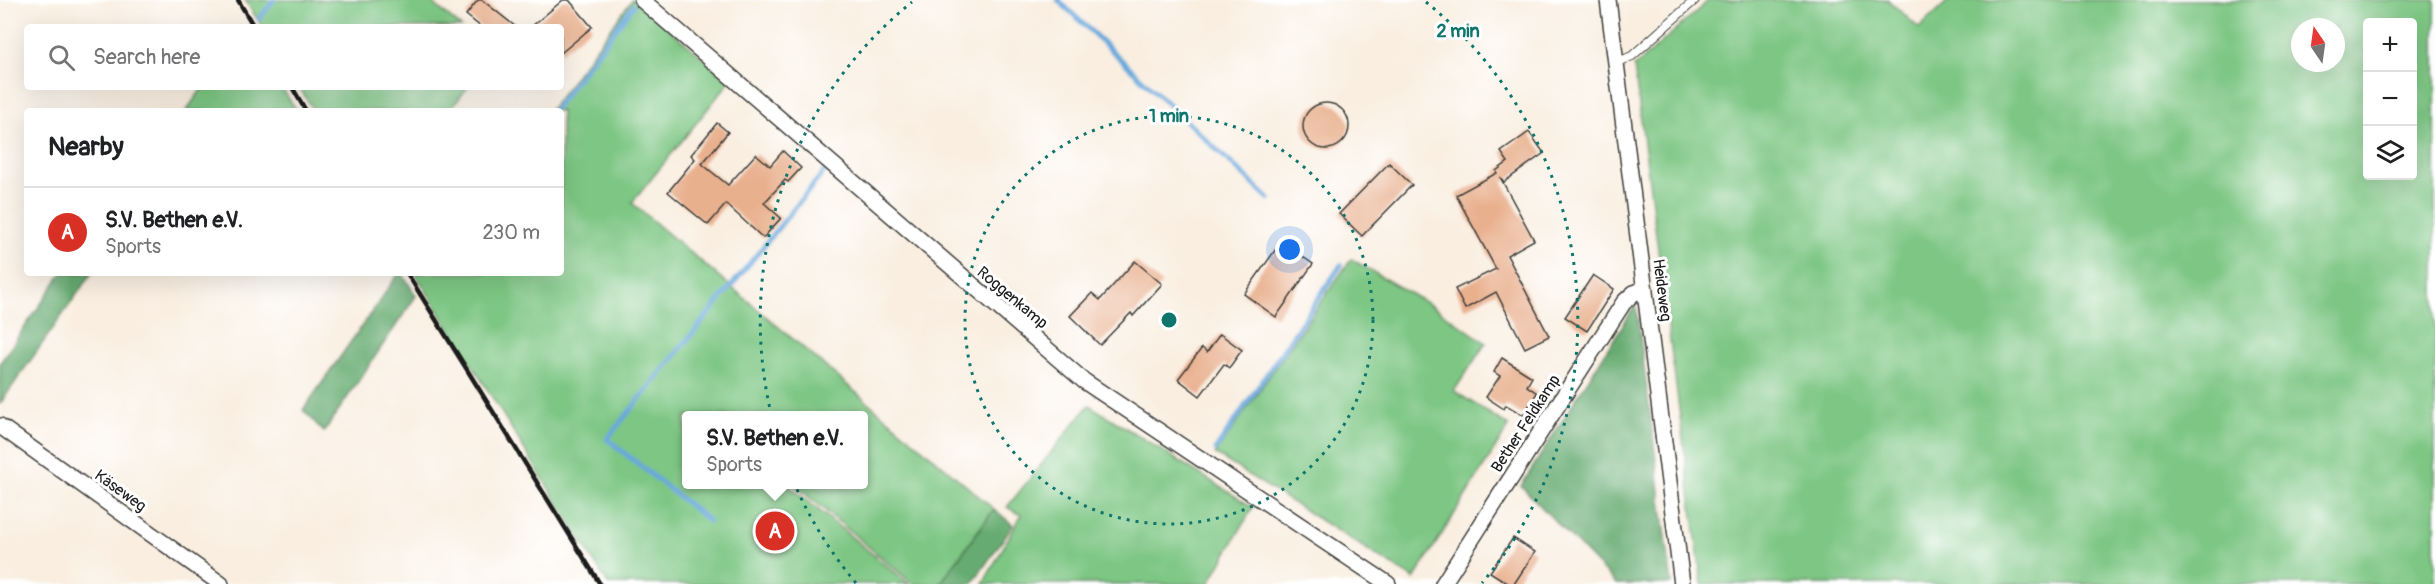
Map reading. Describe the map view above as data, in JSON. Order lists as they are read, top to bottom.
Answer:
{
  "streets": {
    "street": [
      "Heideweg",
      "Roggenkamp",
      "Bether Feldkamp",
      "Käseweg"
    ]
  },
  "crossings": [
    ["Heideweg", "Bether Feldkamp"]
  ],
  "north": "top",
  "page": {
    "map_buttons": ["+", "−"],
    "search": "Search here",
    "heading": "Nearby",
    "list": [
      {
        "mark": "A",
        "name": "S.V. Bethen e.V.",
        "note": "Sports",
        "value": "230 m"
      }
    ],
    "popup": ["S.V. Bethen e.V.", "Sports"],
    "pins": "A"
  },
  "rings": ["2 min", "1 min"]
}
